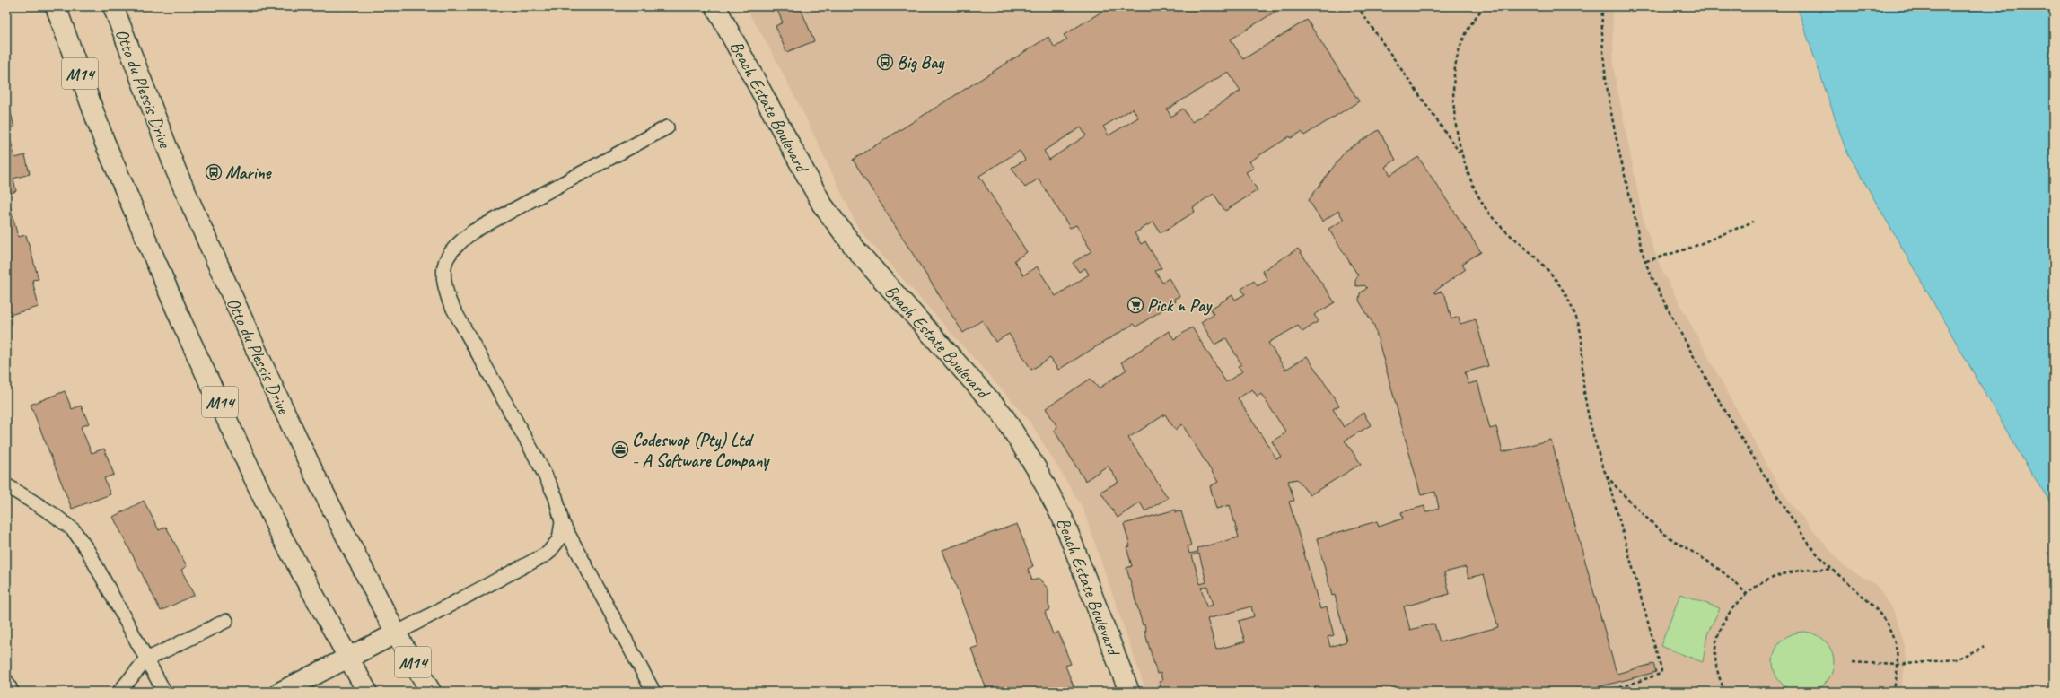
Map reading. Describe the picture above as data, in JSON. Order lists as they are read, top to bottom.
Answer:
{
  "streets": {
    "main road": ["M14", "Otto du Plessis Drive", "Beach Estate Boulevard"]
  },
  "places": {
    "bus stop": ["Big Bay", "Marine"],
    "supermarket": ["Pick n Pay"],
    "office": ["Codeswop (Pty) Ltd - A Software Company"]
  }
}
